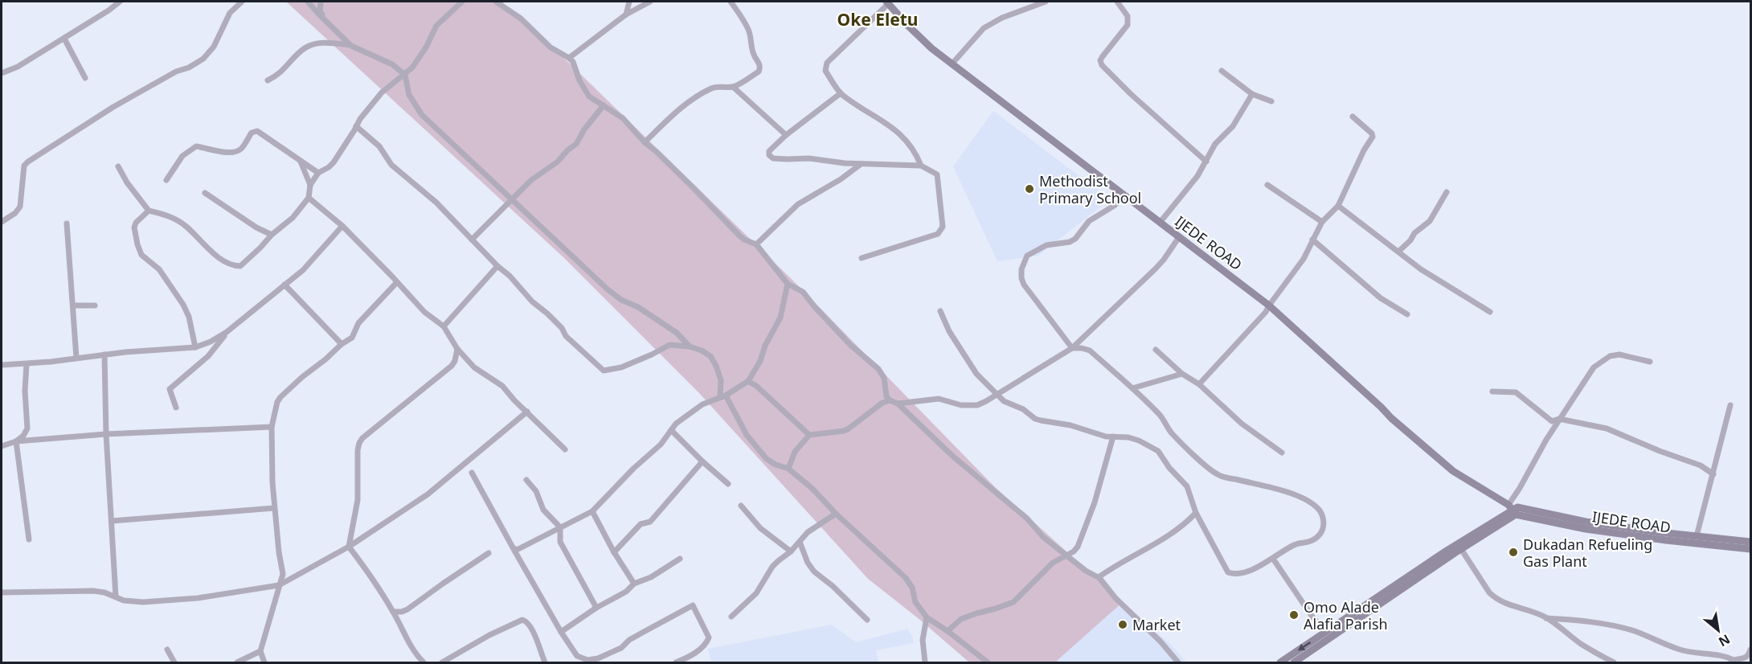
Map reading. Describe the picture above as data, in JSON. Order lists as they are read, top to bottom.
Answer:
{
  "streets": {
    "main road": ["IJEDE ROAD"]
  },
  "districts": ["Oke Eletu"],
  "places": [
    "Methodist Primary School",
    "Dukadan Refueling Gas Plant",
    "Omo Alade Alafia Parish",
    "Market"
  ],
  "north": "bottom right"
}
